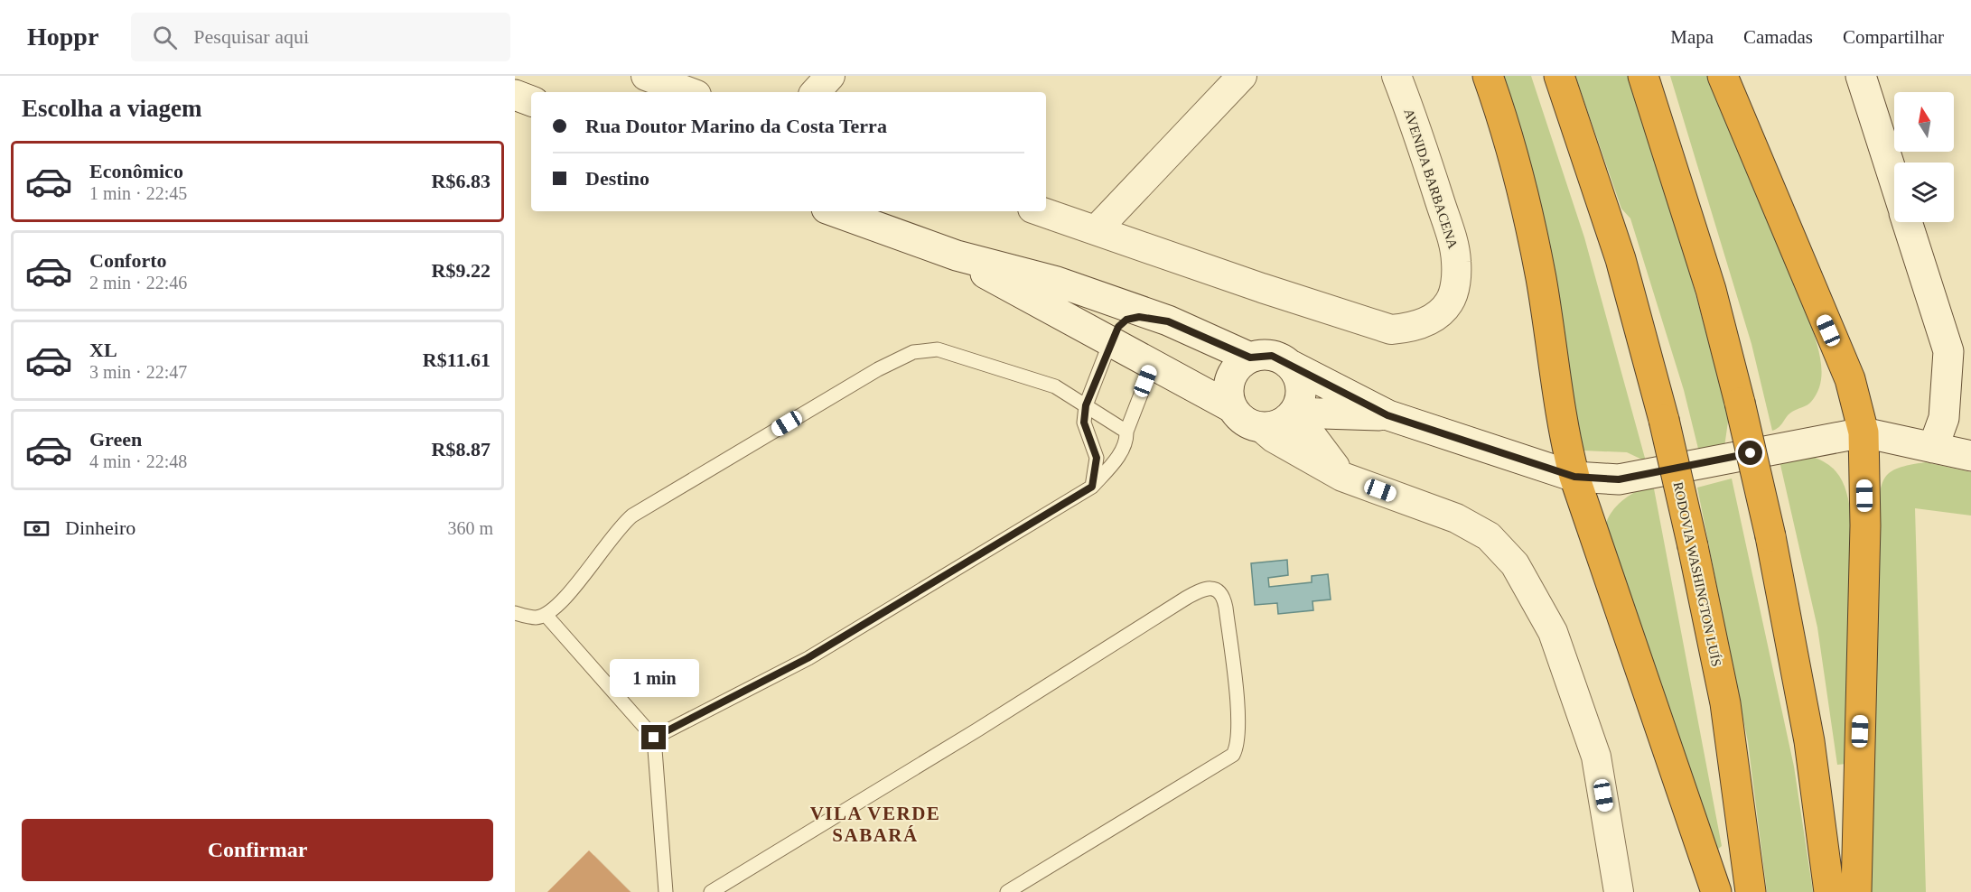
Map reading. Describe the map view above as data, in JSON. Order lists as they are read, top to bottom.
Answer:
{
  "streets": {
    "highway": ["RODOVIA WASHINGTON LUÍS"],
    "street": ["AVENIDA BARBACENA"]
  },
  "districts": ["VILA VERDE SABARÁ"],
  "north": "top",
  "page": {
    "header": "Hoppr",
    "search": "Pesquisar aqui",
    "nav": ["Mapa", "Camadas", "Compartilhar"],
    "heading": "Escolha a viagem",
    "banner": ["Rua Doutor Marino da Costa Terra", "Destino"],
    "list": [
      {
        "name": "Econômico",
        "note": "1 min · 22:45",
        "value": "R$6.83"
      },
      {
        "name": "Conforto",
        "note": "2 min · 22:46",
        "value": "R$9.22"
      },
      {
        "name": "XL",
        "note": "3 min · 22:47",
        "value": "R$11.61"
      },
      {
        "name": "Green",
        "note": "4 min · 22:48",
        "value": "R$8.87"
      }
    ],
    "pay": ["Dinheiro", "360 m"],
    "bubble": "1 min",
    "buttons": "Confirmar"
  }
}
